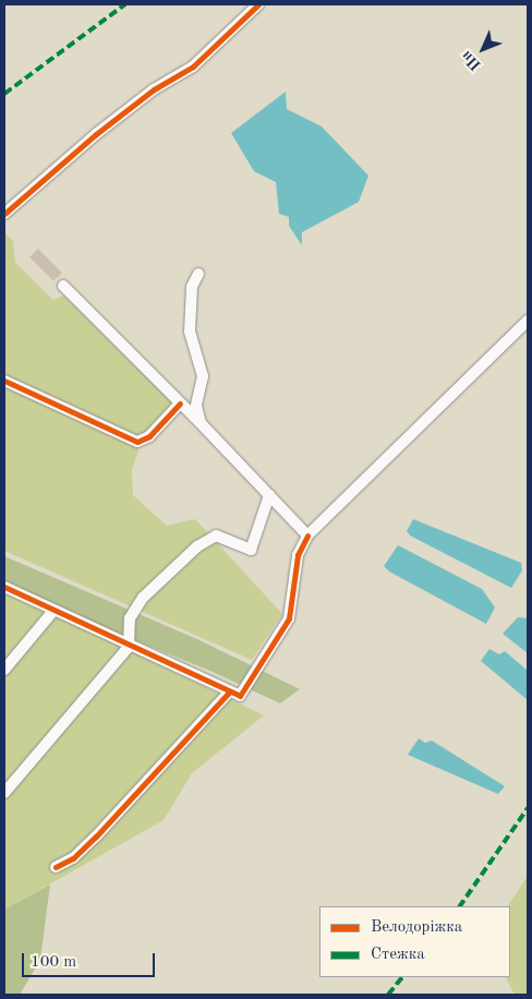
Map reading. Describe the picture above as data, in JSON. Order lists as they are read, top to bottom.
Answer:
{
  "legend": ["Велодоріжка", "Стежка"],
  "scale_bar": "100 m",
  "north": "bottom left"
}
